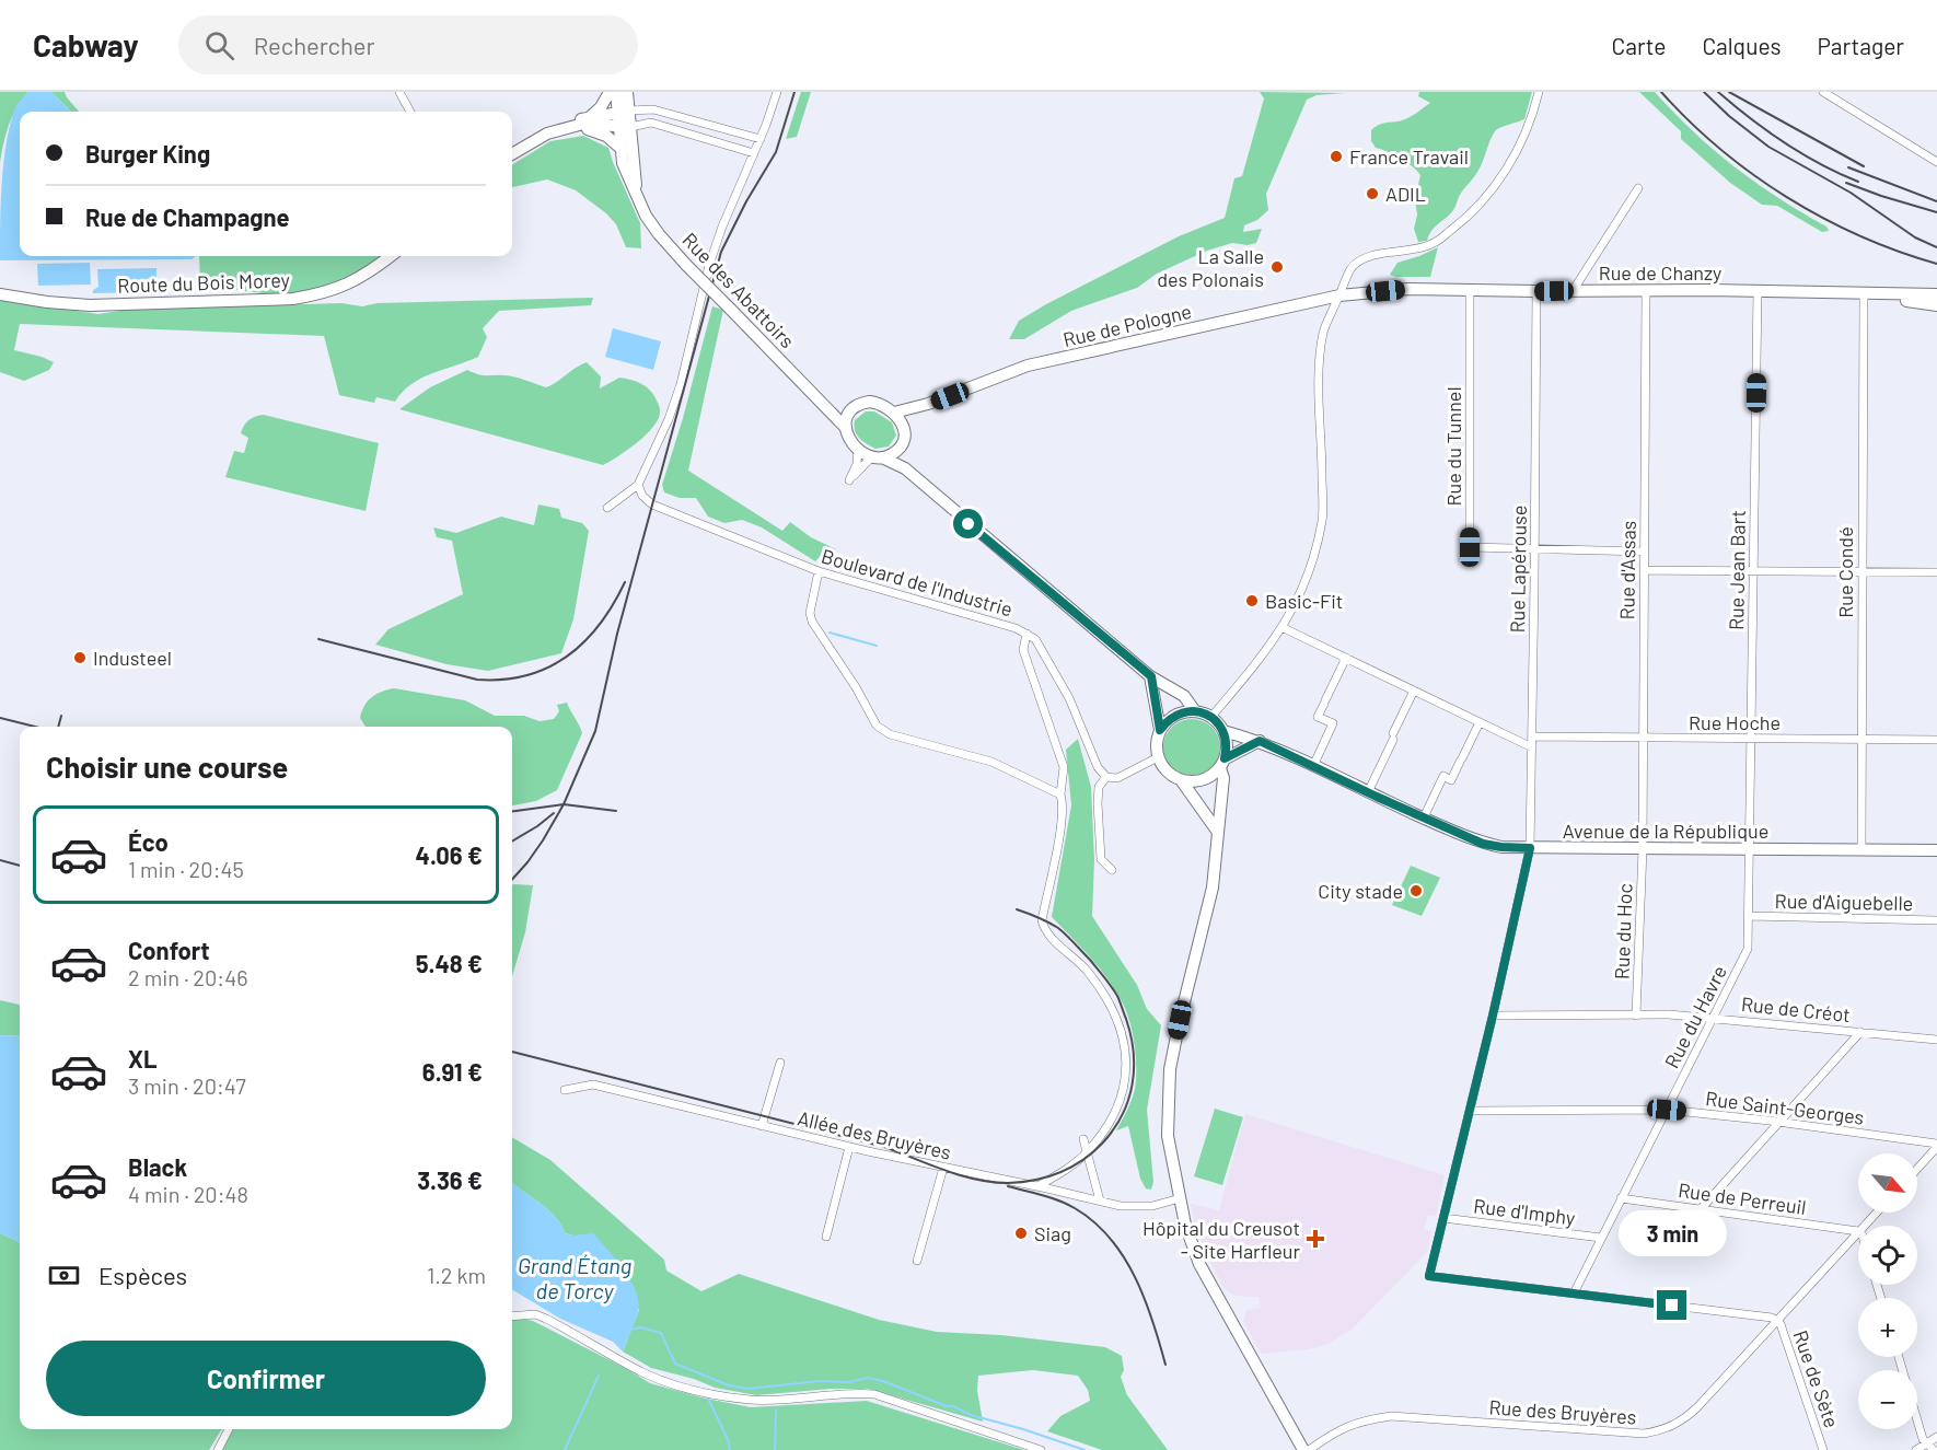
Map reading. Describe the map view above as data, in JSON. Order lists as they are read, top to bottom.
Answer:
{
  "streets": {
    "street": [
      "Rue de Chanzy",
      "Route du Bois Morey",
      "Rue des Abattoirs",
      "Rue de Pologne",
      "Rue du Tunnel",
      "Rue Lapérouse",
      "Rue d'Assas",
      "Rue Jean Bart",
      "Rue Condé",
      "Boulevard de l'Industrie",
      "Rue Hoche",
      "Avenue de la République",
      "Rue d'Aiguebelle",
      "Rue du Hoc",
      "Rue de Créot",
      "Rue du Havre",
      "Rue Saint-Georges",
      "Allée des Bruyères",
      "Rue de Perreuil",
      "Rue d'Imphy",
      "Rue de Sète",
      "Rue des Bruyères"
    ]
  },
  "crossings": [
    ["Rue de Chanzy", "Rue de Pologne"],
    ["Rue de Chanzy", "Rue du Tunnel"],
    ["Rue de Chanzy", "Rue Lapérouse"],
    ["Rue de Chanzy", "Rue d'Assas"],
    ["Rue de Chanzy", "Rue Jean Bart"],
    ["Rue de Chanzy", "Rue Condé"],
    ["Rue des Abattoirs", "Rue de Pologne"],
    ["Rue du Tunnel", "Rue Lapérouse"],
    ["Rue du Tunnel", "Rue d'Assas"],
    ["Rue Lapérouse", "Rue Hoche"],
    ["Rue Lapérouse", "Avenue de la République"],
    ["Rue Lapérouse", "Rue de Créot"],
    ["Rue Lapérouse", "Rue du Havre"],
    ["Rue Lapérouse", "Rue Saint-Georges"],
    ["Rue Lapérouse", "Rue d'Imphy"],
    ["Rue d'Assas", "Rue Hoche"],
    ["Rue d'Assas", "Avenue de la République"],
    ["Rue d'Assas", "Rue du Hoc"],
    ["Rue Jean Bart", "Rue Hoche"],
    ["Rue Jean Bart", "Avenue de la République"],
    ["Rue Jean Bart", "Rue du Havre"],
    ["Rue Condé", "Rue Hoche"],
    ["Rue Condé", "Avenue de la République"],
    ["Avenue de la République", "Rue du Hoc"],
    ["Avenue de la République", "Rue du Havre"],
    ["Rue d'Aiguebelle", "Rue du Havre"],
    ["Rue du Hoc", "Rue de Créot"],
    ["Rue de Créot", "Rue du Havre"],
    ["Rue du Havre", "Rue Saint-Georges"],
    ["Rue du Havre", "Rue de Perreuil"],
    ["Rue du Havre", "Rue d'Imphy"],
    ["Rue de Perreuil", "Rue des Bruyères"],
    ["Rue de Sète", "Rue des Bruyères"]
  ],
  "water": ["Grand Étang de Torcy"],
  "places": {
    "other": [
      "France Travail",
      "ADIL",
      "La Salle des Polonais",
      "Basic-Fit",
      "Industeel",
      "City stade",
      "Siag"
    ],
    "health": ["Hôpital du Creusot - Site Harfleur"]
  },
  "north": "bottom right",
  "page": {
    "header": "Cabway",
    "search": "Rechercher",
    "nav": ["Carte", "Calques", "Partager"],
    "banner": ["Burger King", "Rue de Champagne"],
    "heading": "Choisir une course",
    "list": [
      {
        "name": "Éco",
        "note": "1 min · 20:45",
        "value": "4.06 €"
      },
      {
        "name": "Confort",
        "note": "2 min · 20:46",
        "value": "5.48 €"
      },
      {
        "name": "XL",
        "note": "3 min · 20:47",
        "value": "6.91 €"
      },
      {
        "name": "Black",
        "note": "4 min · 20:48",
        "value": "3.36 €"
      }
    ],
    "map_buttons": ["+", "−"],
    "bubble": "3 min",
    "pay": ["Espèces", "1.2 km"],
    "buttons": "Confirmer"
  }
}
